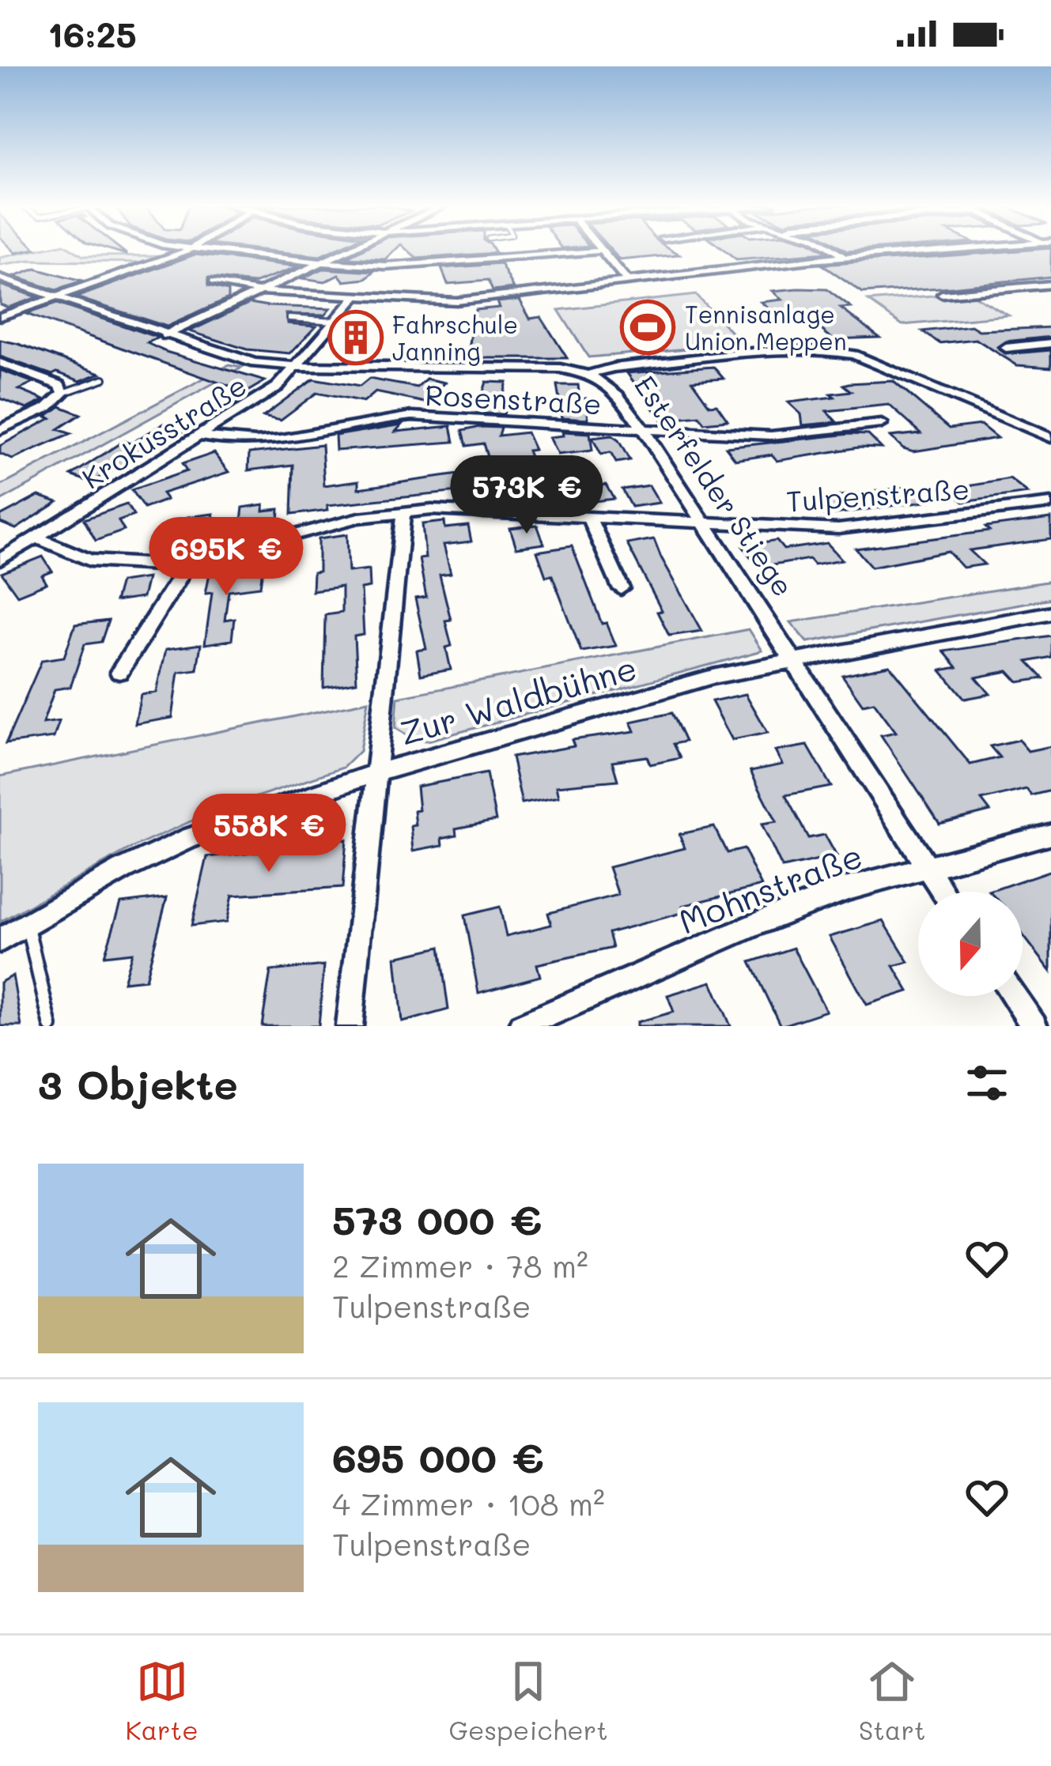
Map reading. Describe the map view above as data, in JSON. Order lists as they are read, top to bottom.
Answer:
{
  "streets": {
    "street": [
      "Rosenstraße",
      "Krokusstraße",
      "Esterfelder Stiege",
      "Tulpenstraße",
      "Zur Waldbühne",
      "Mohnstraße"
    ]
  },
  "crossings": [
    ["Rosenstraße", "Krokusstraße"],
    ["Rosenstraße", "Esterfelder Stiege"],
    ["Krokusstraße", "Esterfelder Stiege"],
    ["Krokusstraße", "Tulpenstraße"],
    ["Esterfelder Stiege", "Tulpenstraße"],
    ["Esterfelder Stiege", "Zur Waldbühne"],
    ["Esterfelder Stiege", "Mohnstraße"]
  ],
  "places": {
    "sports": ["Tennisanlage Union Meppen"],
    "building": ["Fahrschule Janning"]
  },
  "north": "bottom",
  "page": {
    "status": "16:25",
    "price": ["573K €", "695K €", "558K €"],
    "heading": "3 Objekte",
    "list": [
      {
        "name": "573 000 €",
        "note": "2 Zimmer · 78 m² · Tulpenstraße"
      },
      {
        "name": "695 000 €",
        "note": "4 Zimmer · 108 m² · Tulpenstraße"
      }
    ],
    "tabs": ["Karte", "Gespeichert", "Start"]
  }
}
